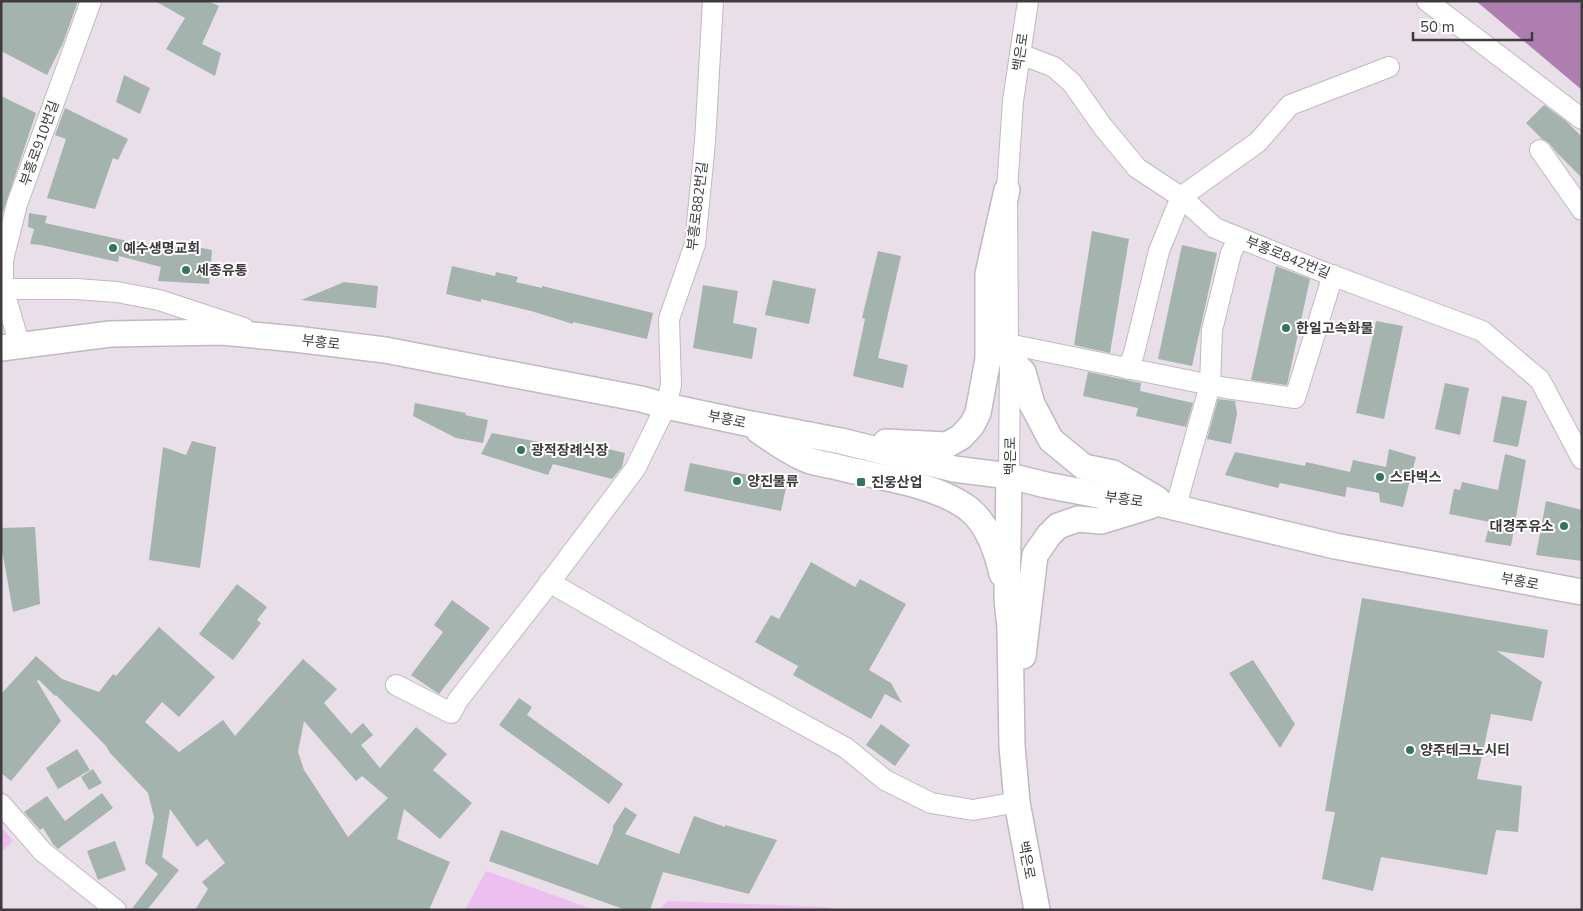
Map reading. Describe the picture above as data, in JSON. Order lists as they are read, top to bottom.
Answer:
{
  "streets": {
    "main road": ["백은로", "부흥로"],
    "street": ["부흥로910번길", "부흥로882번길", "부흥로842번길"]
  },
  "crossings": [
    ["백은로", "부흥로842번길"],
    ["백은로", "부흥로"],
    ["부흥로910번길", "부흥로"],
    ["부흥로882번길", "부흥로"]
  ],
  "places": {
    "other": [
      "예수생명교회",
      "세종유통",
      "한일고속화물",
      "광적장례식장",
      "스타벅스",
      "양진물류",
      "대경주유소",
      "양주테크노시티"
    ],
    "transit": ["진웅산업"]
  },
  "scale_bar": "50 m"
}
